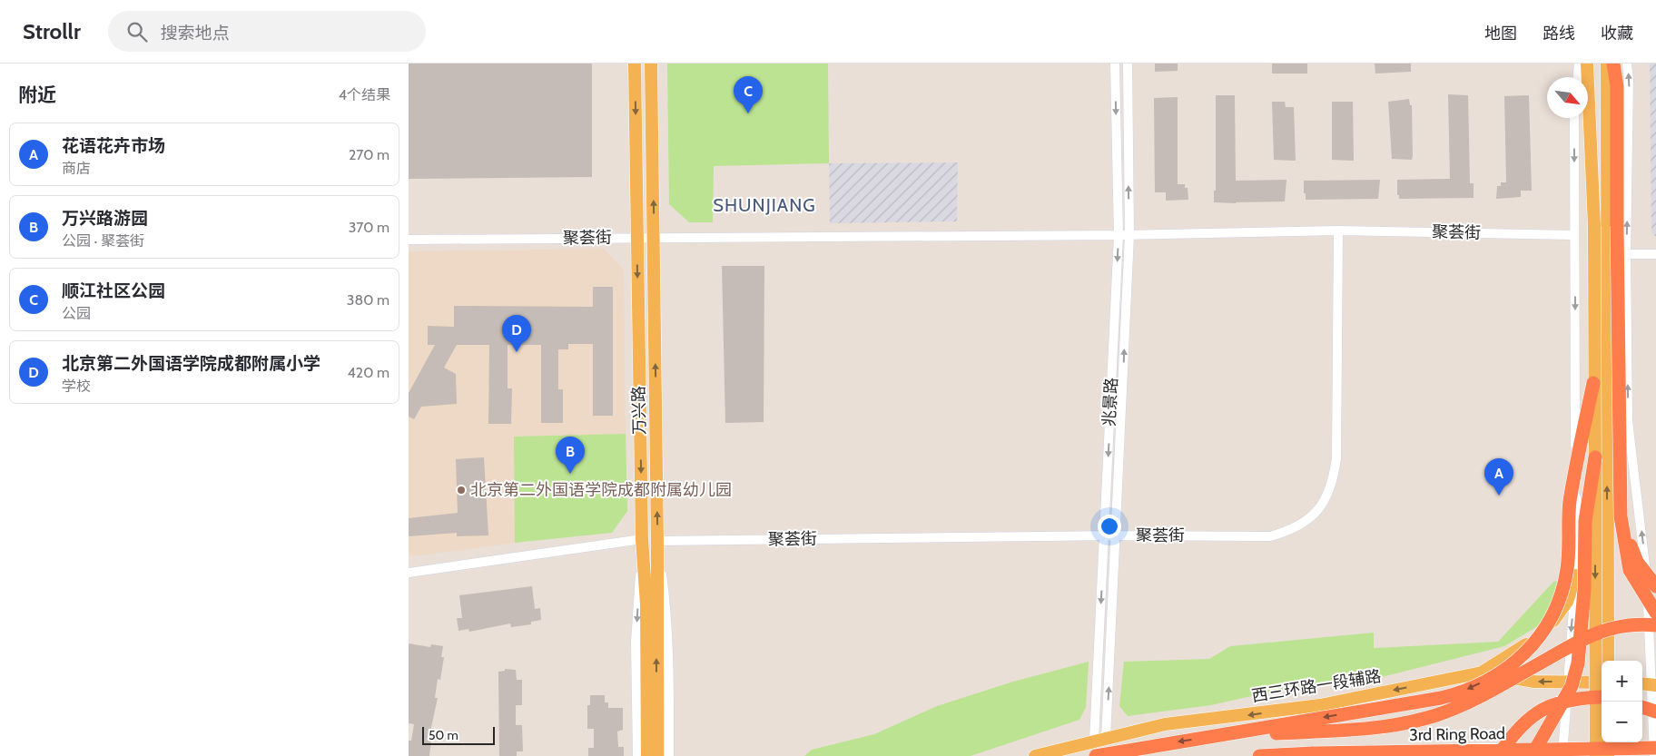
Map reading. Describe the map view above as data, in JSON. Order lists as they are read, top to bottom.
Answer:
{
  "streets": {
    "highway": ["3rd Ring Road"],
    "main road": ["万兴路", "西三环路一段辅路"],
    "street": ["聚荟街", "兆景路"]
  },
  "crossings": [
    ["聚荟街", "兆景路"],
    ["聚荟街", "万兴路"],
    ["兆景路", "西三环路一段辅路"]
  ],
  "one_way": ["西三环路一段辅路"],
  "districts": ["SHUNJIANG"],
  "places": ["北京第二外国语学院成都附属幼儿园"],
  "scale_bar": "50 m",
  "north": "bottom right",
  "page": {
    "header": "Strollr",
    "search": "搜索地点",
    "nav": ["地图", "路线", "收藏"],
    "heading": ["附近", "4个结果"],
    "pins": [
      "C",
      "D",
      "B",
      "A"
    ],
    "list": [
      {
        "mark": "A",
        "name": "花语花卉市场",
        "note": "商店",
        "value": "270 m"
      },
      {
        "mark": "B",
        "name": "万兴路游园",
        "note": "公园 · 聚荟街",
        "value": "370 m"
      },
      {
        "mark": "C",
        "name": "顺江社区公园",
        "note": "公园",
        "value": "380 m"
      },
      {
        "mark": "D",
        "name": "北京第二外国语学院成都附属小学",
        "note": "学校",
        "value": "420 m"
      }
    ],
    "map_buttons": ["+", "−"],
    "scale": "50 m"
  }
}
